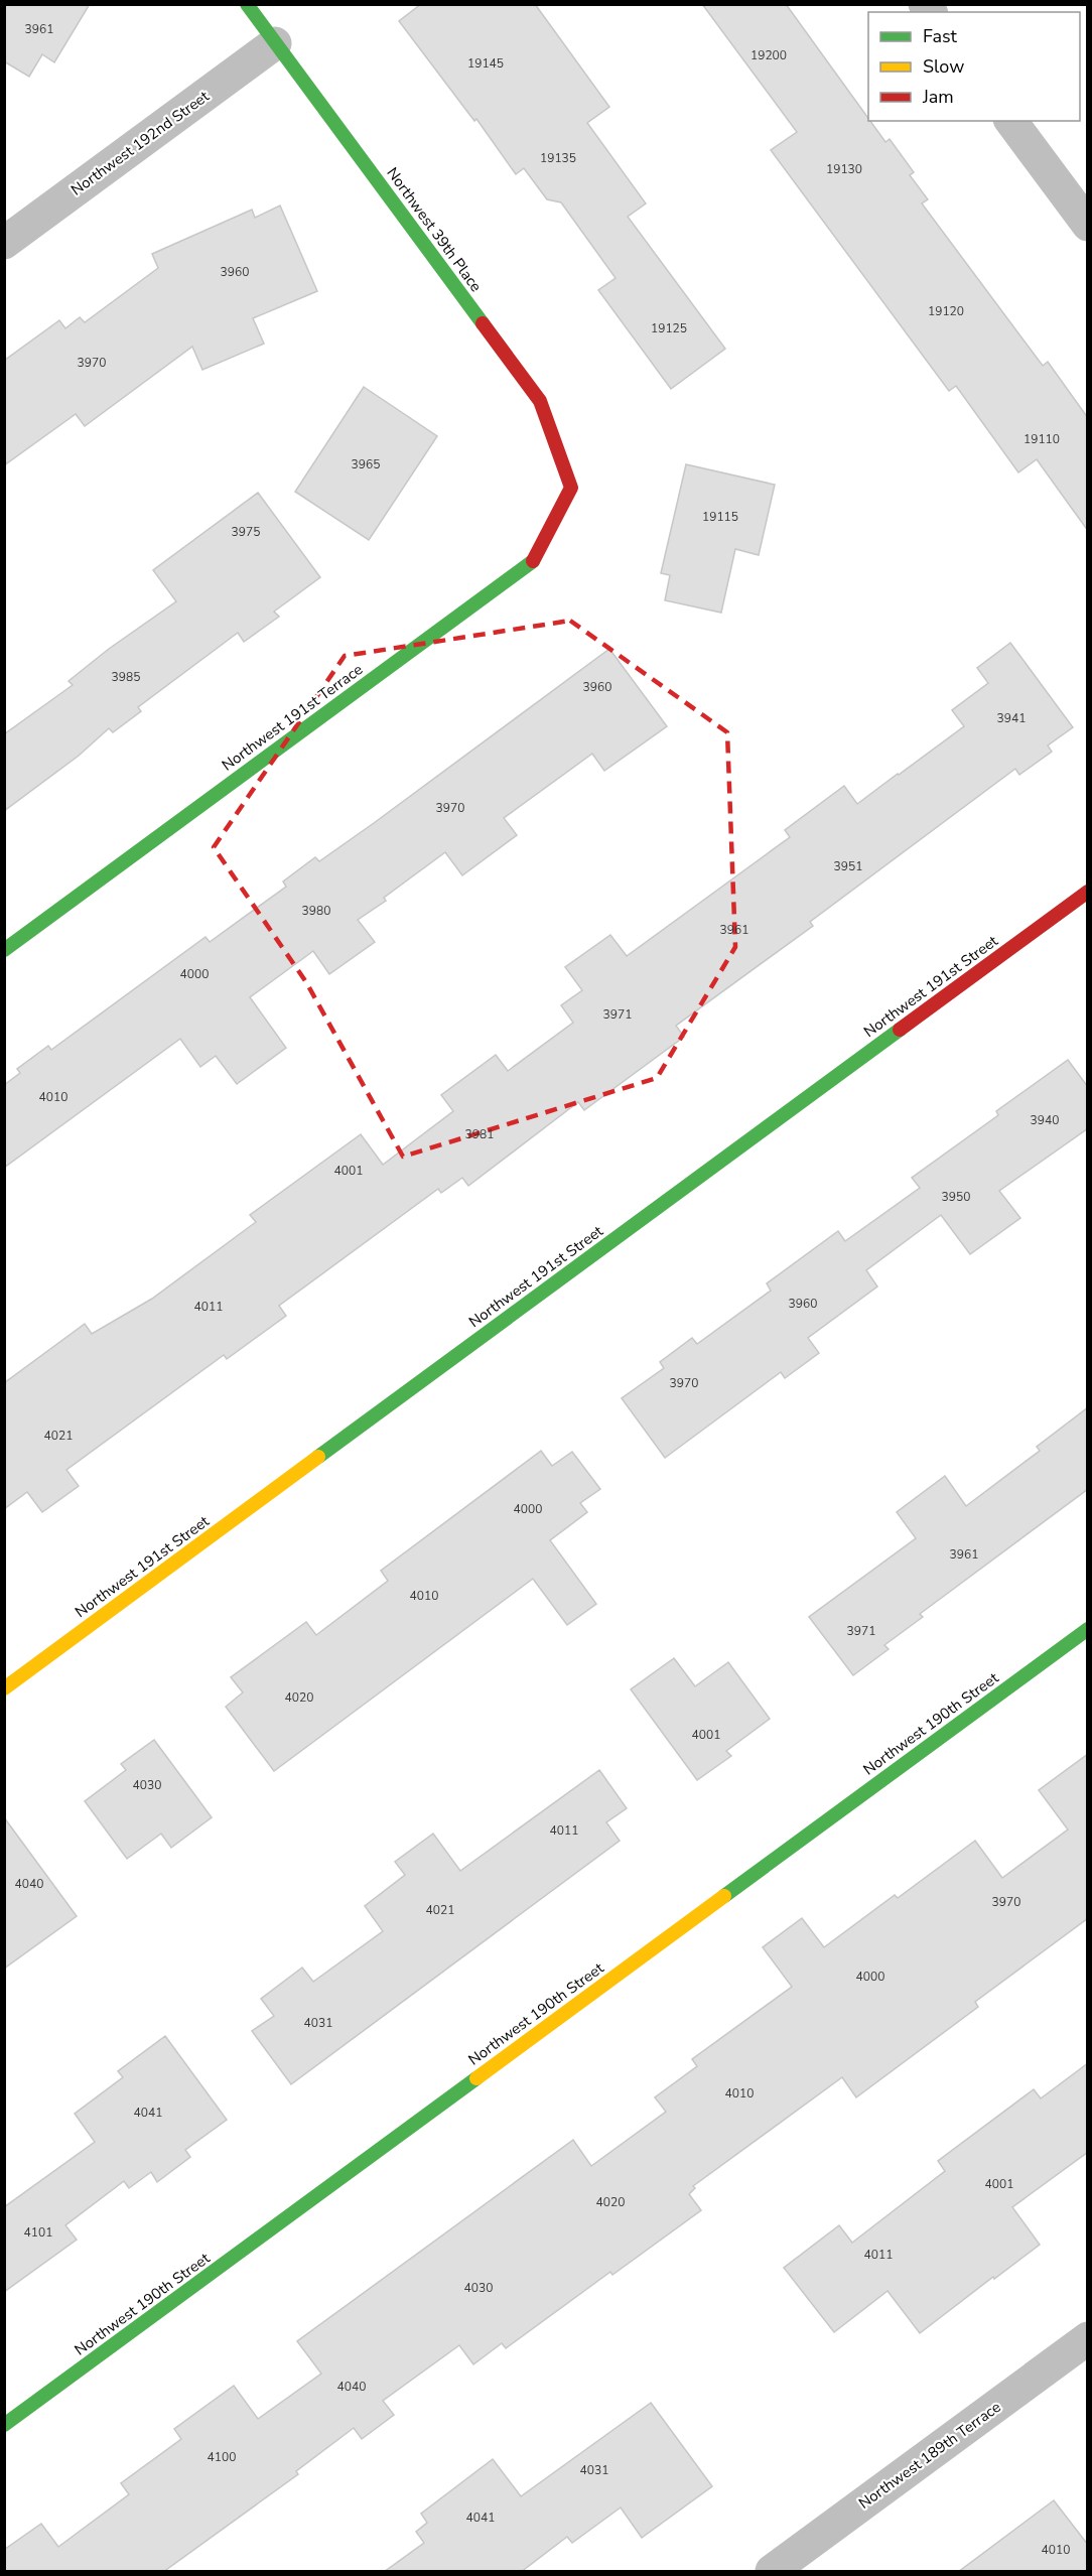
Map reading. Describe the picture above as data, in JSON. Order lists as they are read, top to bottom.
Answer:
{
  "streets": {
    "street": [
      "Northwest 192nd Street",
      "Northwest 39th Place",
      "Northwest 191st Terrace",
      "Northwest 191st Street",
      "Northwest 190th Street",
      "Northwest 189th Terrace"
    ]
  },
  "crossings": [
    ["Northwest 192nd Street", "Northwest 39th Place"],
    ["Northwest 39th Place", "Northwest 191st Terrace"]
  ],
  "house_numbers": [
    "3961",
    "19200",
    "19145",
    "19135",
    "19130",
    "3960",
    "19120",
    "19125",
    "3970",
    "19110",
    "3965",
    "19115",
    "3975",
    "3985",
    "3960",
    "3941",
    "3970",
    "3951",
    "3980",
    "3961",
    "4000",
    "3971",
    "4010",
    "3940",
    "3981",
    "4001",
    "3950",
    "3960",
    "4011",
    "3970",
    "4021",
    "4000",
    "3961",
    "4010",
    "3971",
    "4020",
    "4001",
    "4030",
    "4011",
    "4040",
    "3970",
    "4021",
    "4000",
    "4031",
    "4010",
    "4041",
    "4001",
    "4020",
    "4101",
    "4011",
    "4030",
    "4040",
    "4100",
    "4031",
    "4041",
    "4010"
  ],
  "legend": ["Fast", "Slow", "Jam"]
}
